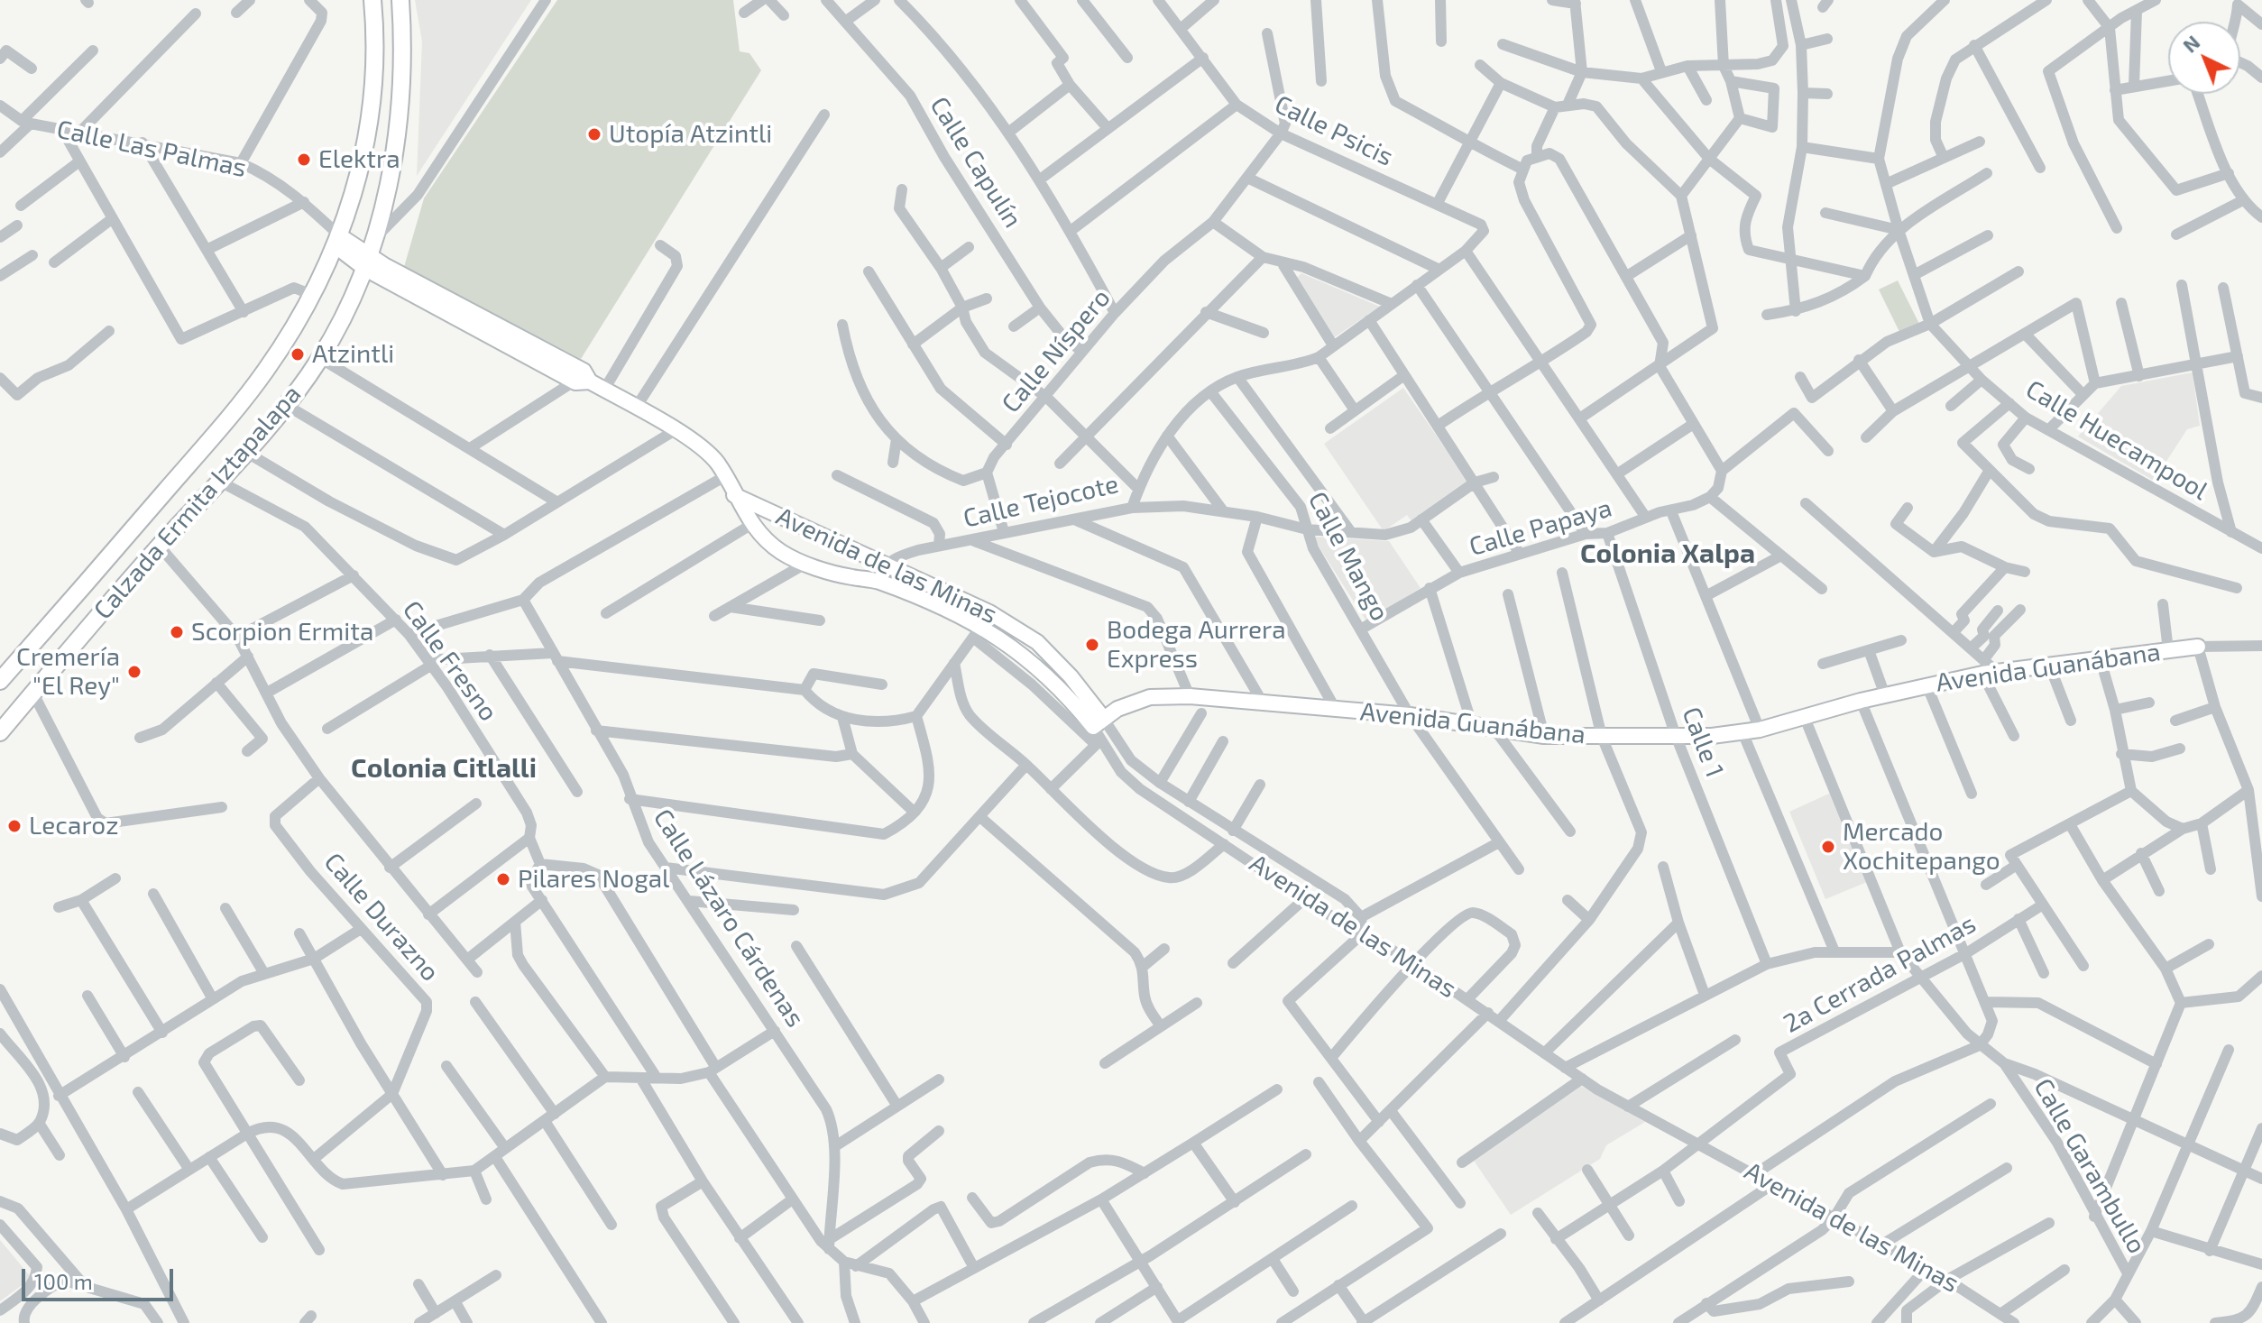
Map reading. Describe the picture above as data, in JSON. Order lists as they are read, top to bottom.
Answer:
{
  "streets": {
    "main road": ["Calzada Ermita Iztapalapa"],
    "street": [
      "Calle Psicis",
      "Calle Las Palmas",
      "Calle Capulín",
      "Calle Níspero",
      "Calle Huecampool",
      "Calle Tejocote",
      "Calle Papaya",
      "Calle Mango",
      "Avenida de las Minas",
      "Calle Fresno",
      "Avenida Guanábana",
      "Calle 1",
      "Calle Durazno",
      "Calle Lázaro Cárdenas",
      "2a Cerrada Palmas",
      "Calle Garambullo"
    ]
  },
  "crossings": [
    ["Calle Psicis", "Calle Níspero"],
    ["Calle Psicis", "Calle Tejocote"],
    ["Calle Las Palmas", "Calzada Ermita Iztapalapa"],
    ["Calle Las Palmas", "Avenida de las Minas"],
    ["Calle Capulín", "Calle Níspero"],
    ["Calle Tejocote", "Calle Mango"],
    ["Calle Tejocote", "Avenida de las Minas"],
    ["Calzada Ermita Iztapalapa", "Avenida de las Minas"],
    ["Calzada Ermita Iztapalapa", "Calle Fresno"],
    ["Calle Papaya", "Calle Mango"],
    ["Calle Papaya", "Calle 1"],
    ["Calle Mango", "Avenida Guanábana"],
    ["Avenida de las Minas", "Avenida Guanábana"],
    ["Avenida de las Minas", "2a Cerrada Palmas"],
    ["Avenida Guanábana", "Calle 1"],
    ["Avenida Guanábana", "Calle Garambullo"],
    ["2a Cerrada Palmas", "Calle Garambullo"]
  ],
  "districts": ["Colonia Xalpa", "Colonia Citlalli"],
  "places": [
    "Utopía Atzintli",
    "Elektra",
    "Atzintli",
    "Scorpion Ermita",
    "Bodega Aurrera Express",
    "Cremería \"El Rey\"",
    "Lecaroz",
    "Mercado Xochitepango",
    "Pilares Nogal"
  ],
  "scale_bar": "100 m",
  "north": "top left"
}
